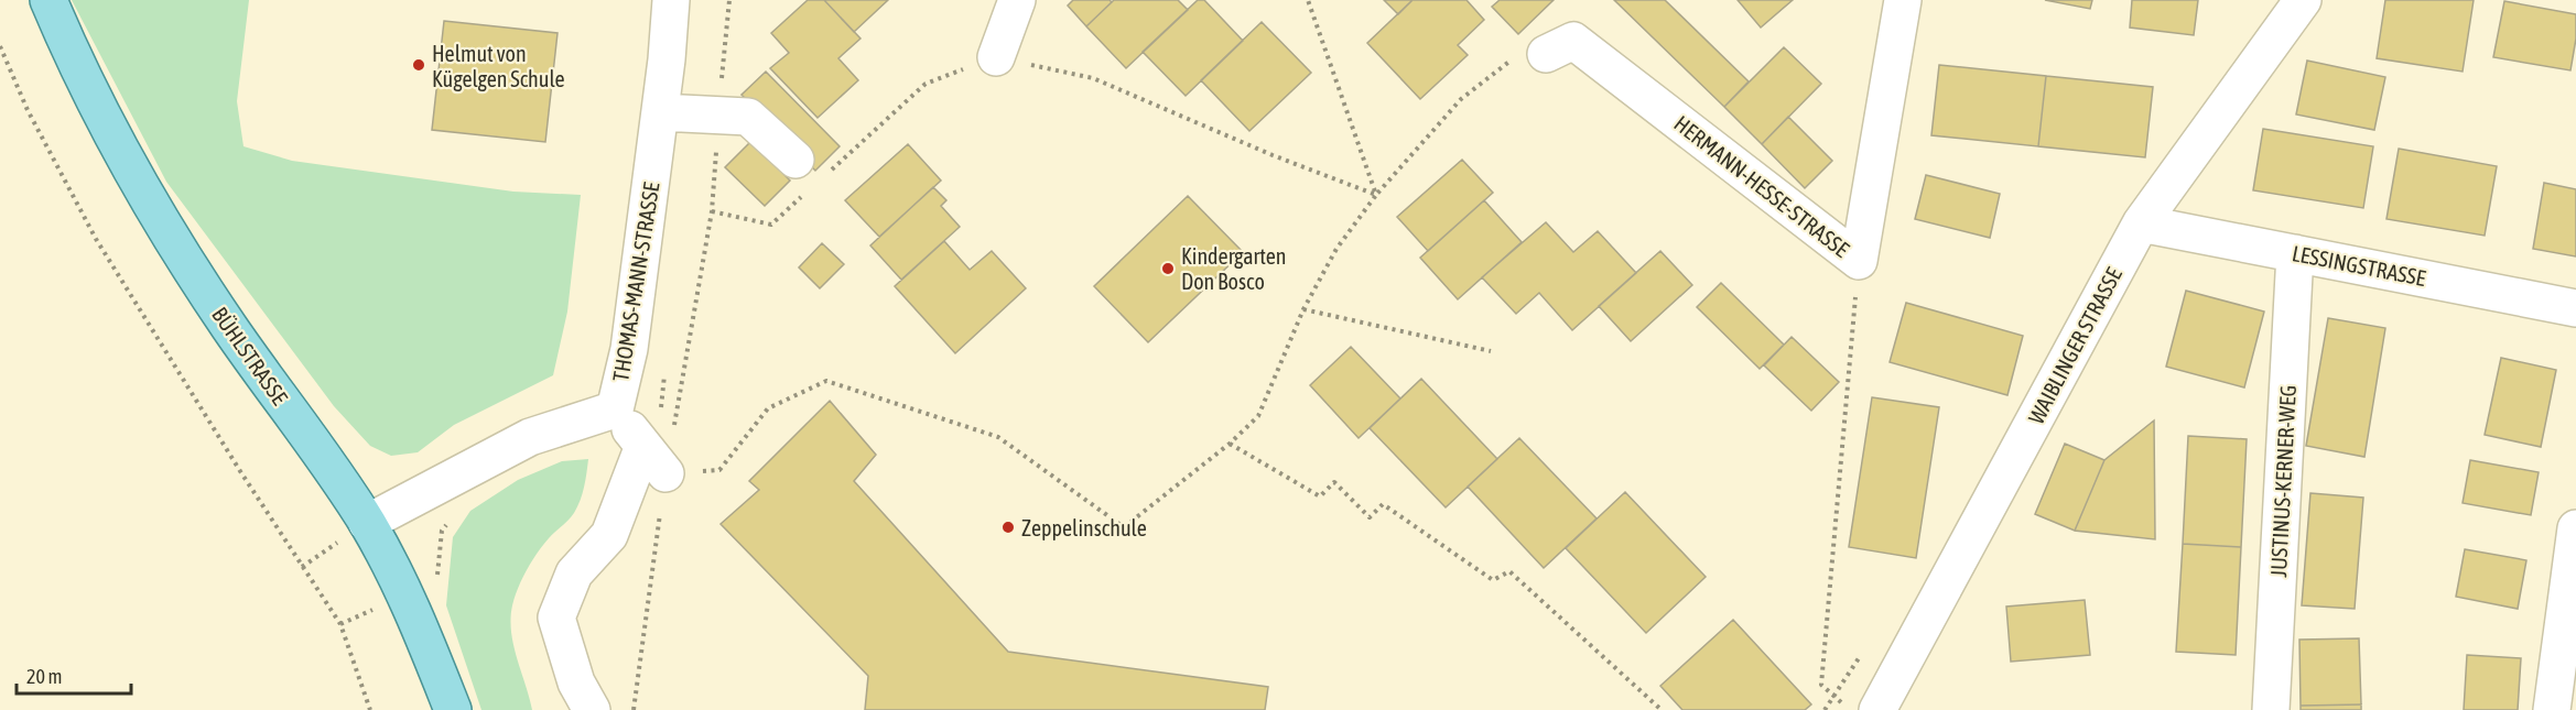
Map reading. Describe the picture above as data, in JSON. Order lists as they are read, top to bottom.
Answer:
{
  "streets": {
    "main road": ["BÜHLSTRASSE"],
    "street": [
      "HERMANN-HESSE-STRASSE",
      "LESSINGSTRASSE",
      "THOMAS-MANN-STRASSE",
      "WAIBLINGER STRASSE",
      "JUSTINUS-KERNER-WEG"
    ]
  },
  "crossings": [
    ["LESSINGSTRASSE", "WAIBLINGER STRASSE"],
    ["LESSINGSTRASSE", "JUSTINUS-KERNER-WEG"],
    ["THOMAS-MANN-STRASSE", "BÜHLSTRASSE"]
  ],
  "places": ["Helmut von Kügelgen Schule", "Kindergarten Don Bosco", "Zeppelinschule"],
  "scale_bar": "20 m"
}
